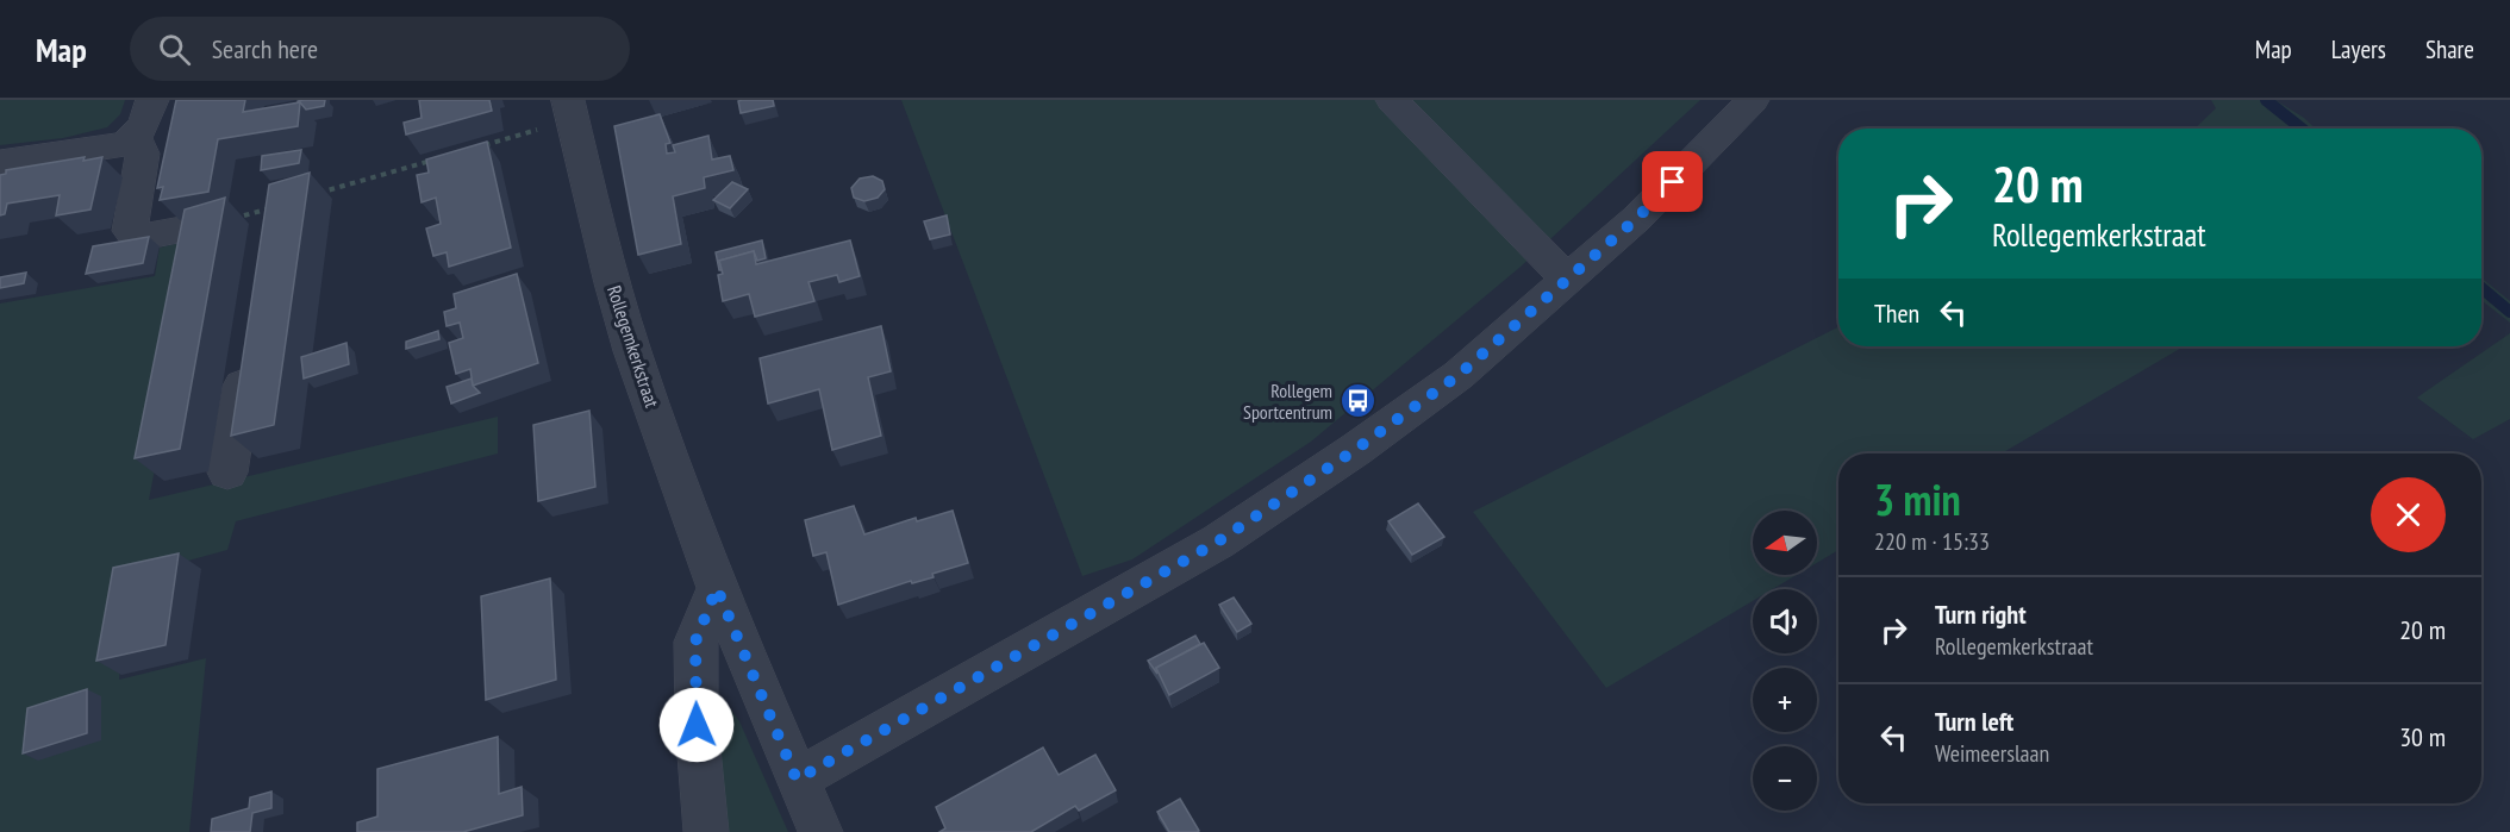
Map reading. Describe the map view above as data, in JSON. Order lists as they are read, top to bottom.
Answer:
{
  "streets": {
    "street": ["Rollegemkerkstraat"]
  },
  "places": {
    "bus stop": ["Rollegem Sportcentrum"]
  },
  "north": "left",
  "page": {
    "header": "Map",
    "search": "Search here",
    "nav": ["Map", "Layers", "Share"],
    "turn": ["20 m", "Rollegemkerkstraat"],
    "then": "Then",
    "heading": ["3 min", "220 m · 15:33"],
    "map_buttons": ["+", "−"],
    "list": [
      {
        "name": "Turn right",
        "note": "Rollegemkerkstraat",
        "value": "20 m"
      },
      {
        "name": "Turn left",
        "note": "Weimeerslaan",
        "value": "30 m"
      }
    ]
  }
}
